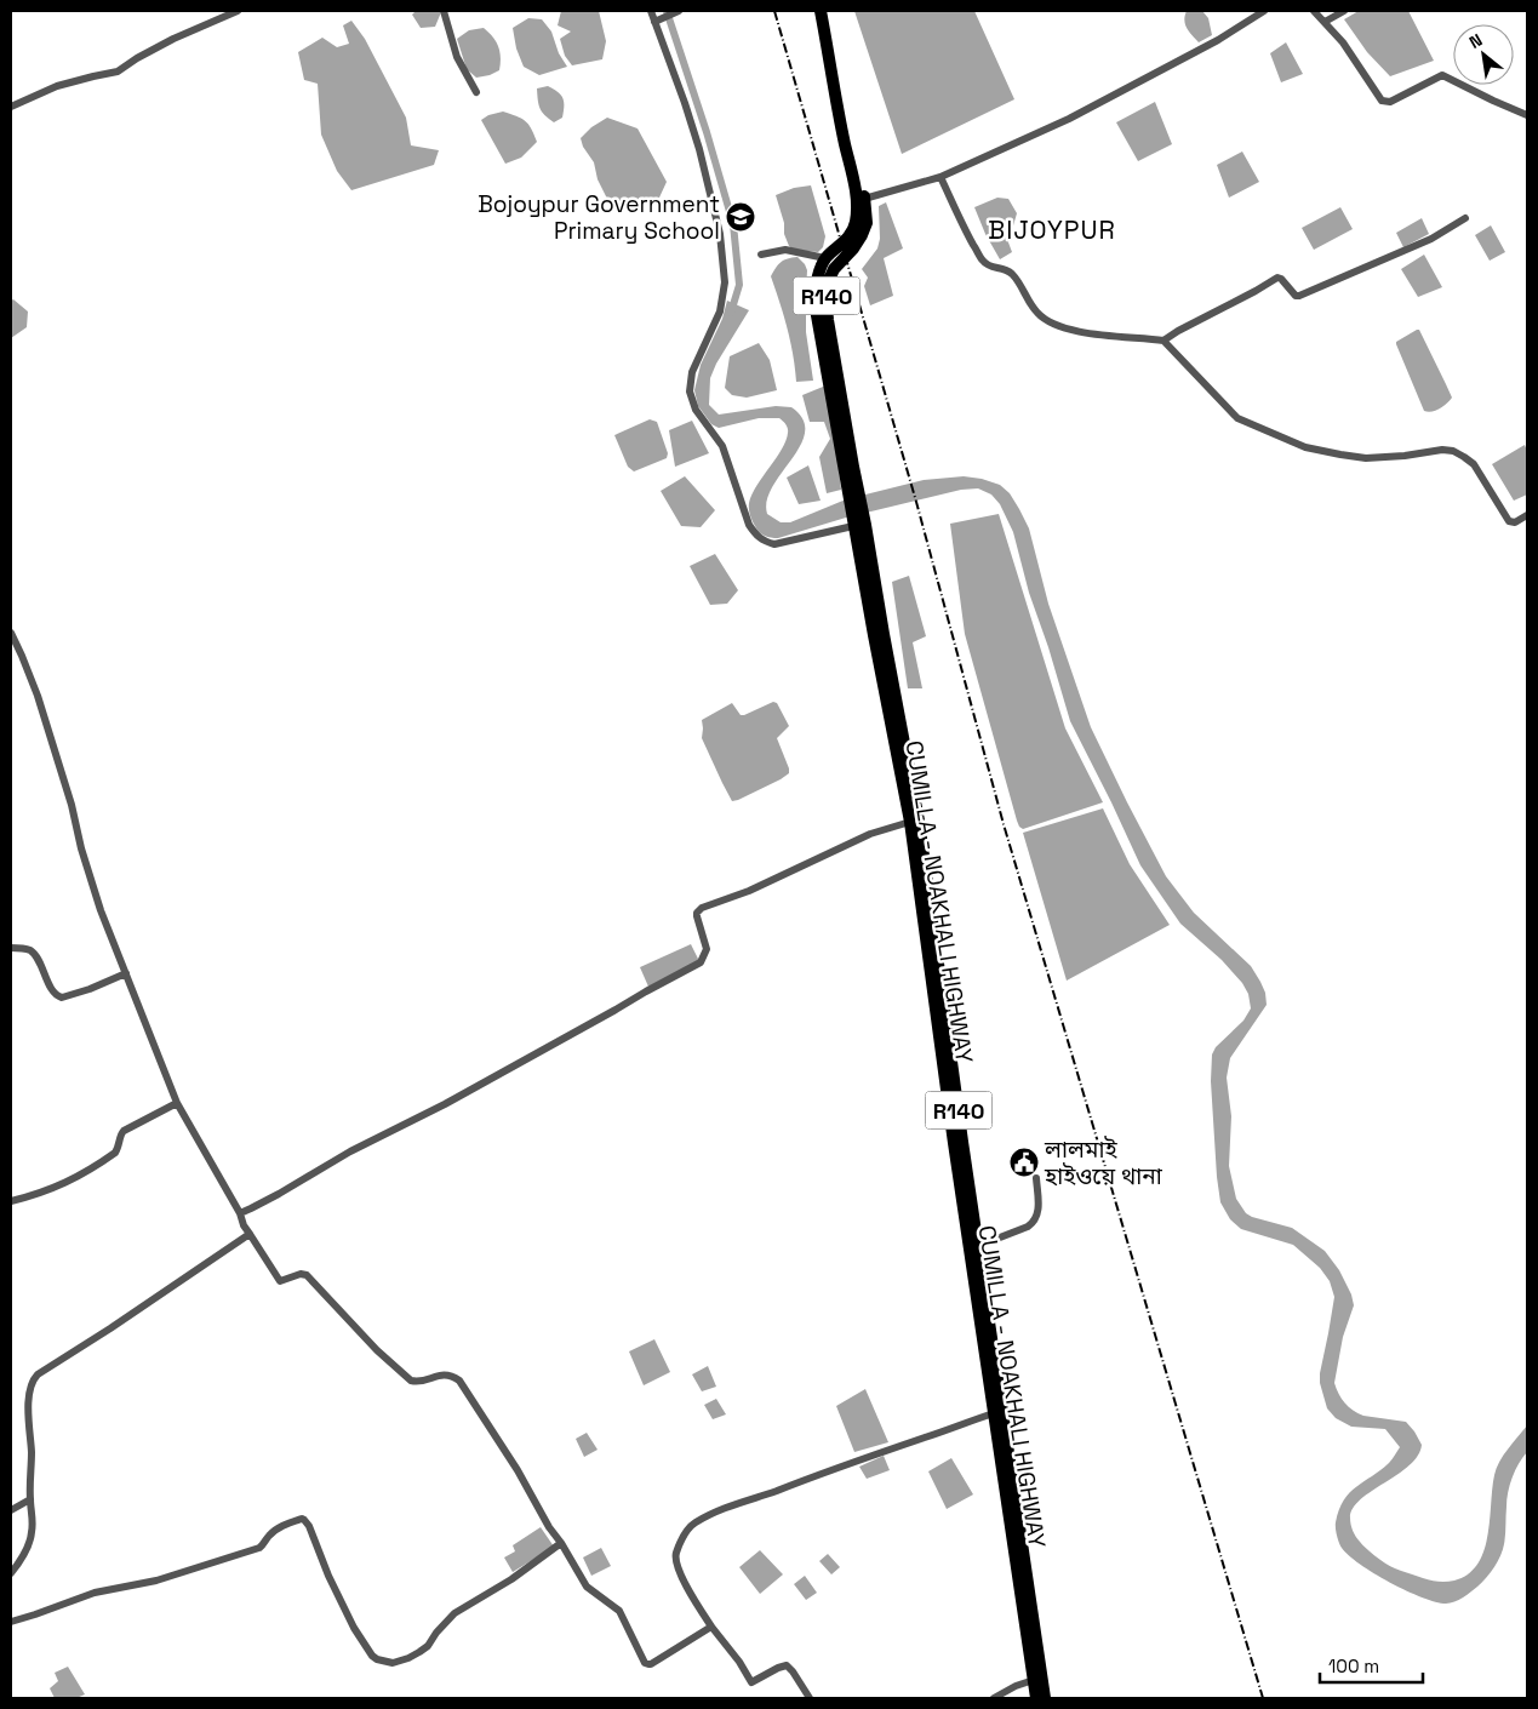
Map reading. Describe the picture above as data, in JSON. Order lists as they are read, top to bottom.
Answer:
{
  "streets": {
    "main road": ["R140", "CUMILLA - NOAKHALI HIGHWAY"]
  },
  "crossings": [
    ["R140", "CUMILLA - NOAKHALI HIGHWAY"]
  ],
  "districts": ["BIJOYPUR"],
  "places": {
    "school or university": ["Bojoypur Government Primary School"],
    "public building": ["লালমাই হাইওয়ে থানা"]
  },
  "scale_bar": "100 m",
  "north": "top left"
}
